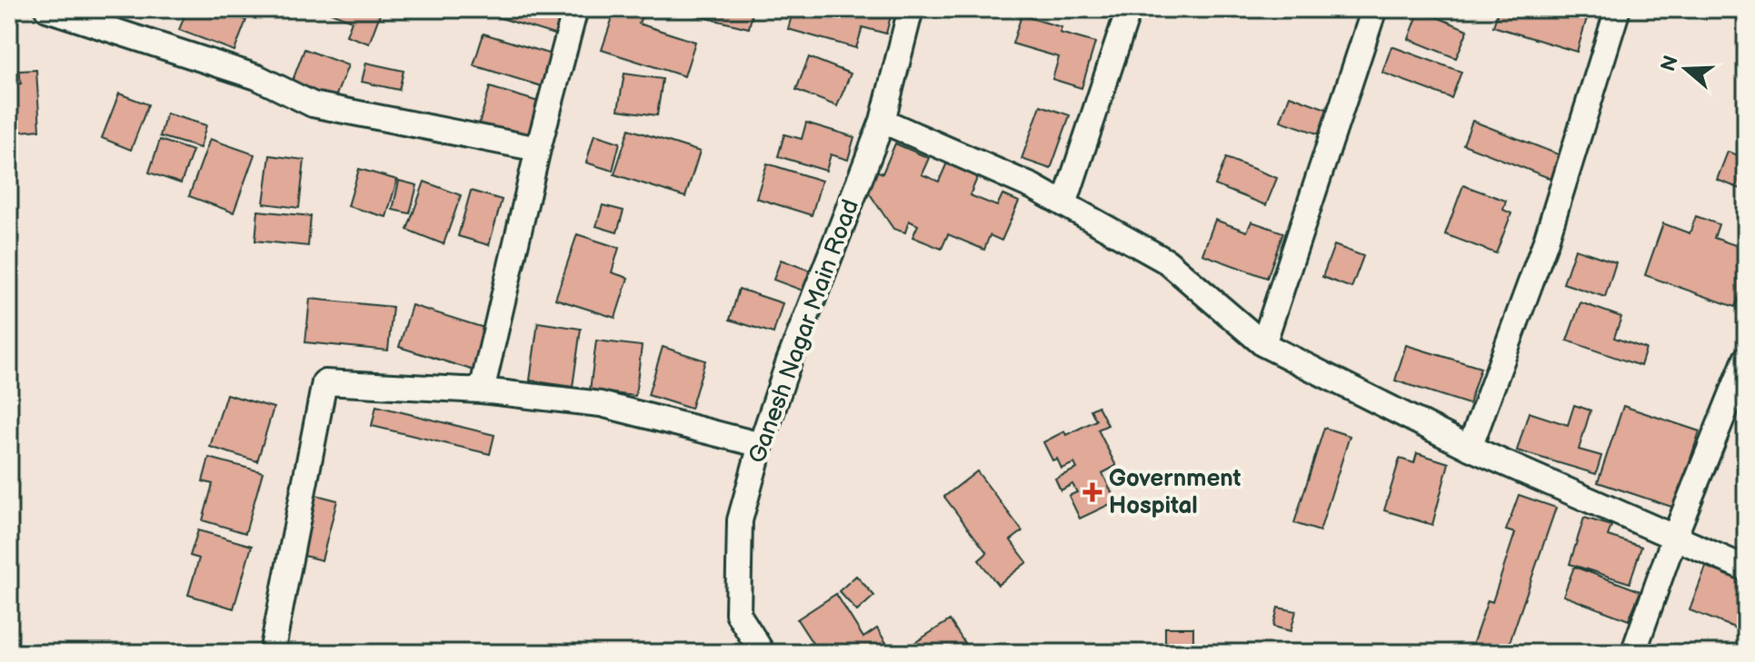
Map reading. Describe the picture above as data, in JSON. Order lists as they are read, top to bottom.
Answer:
{
  "streets": {
    "street": ["Ganesh Nagar Main Road"]
  },
  "places": {
    "health": ["Government Hospital"]
  },
  "north": "left"
}
